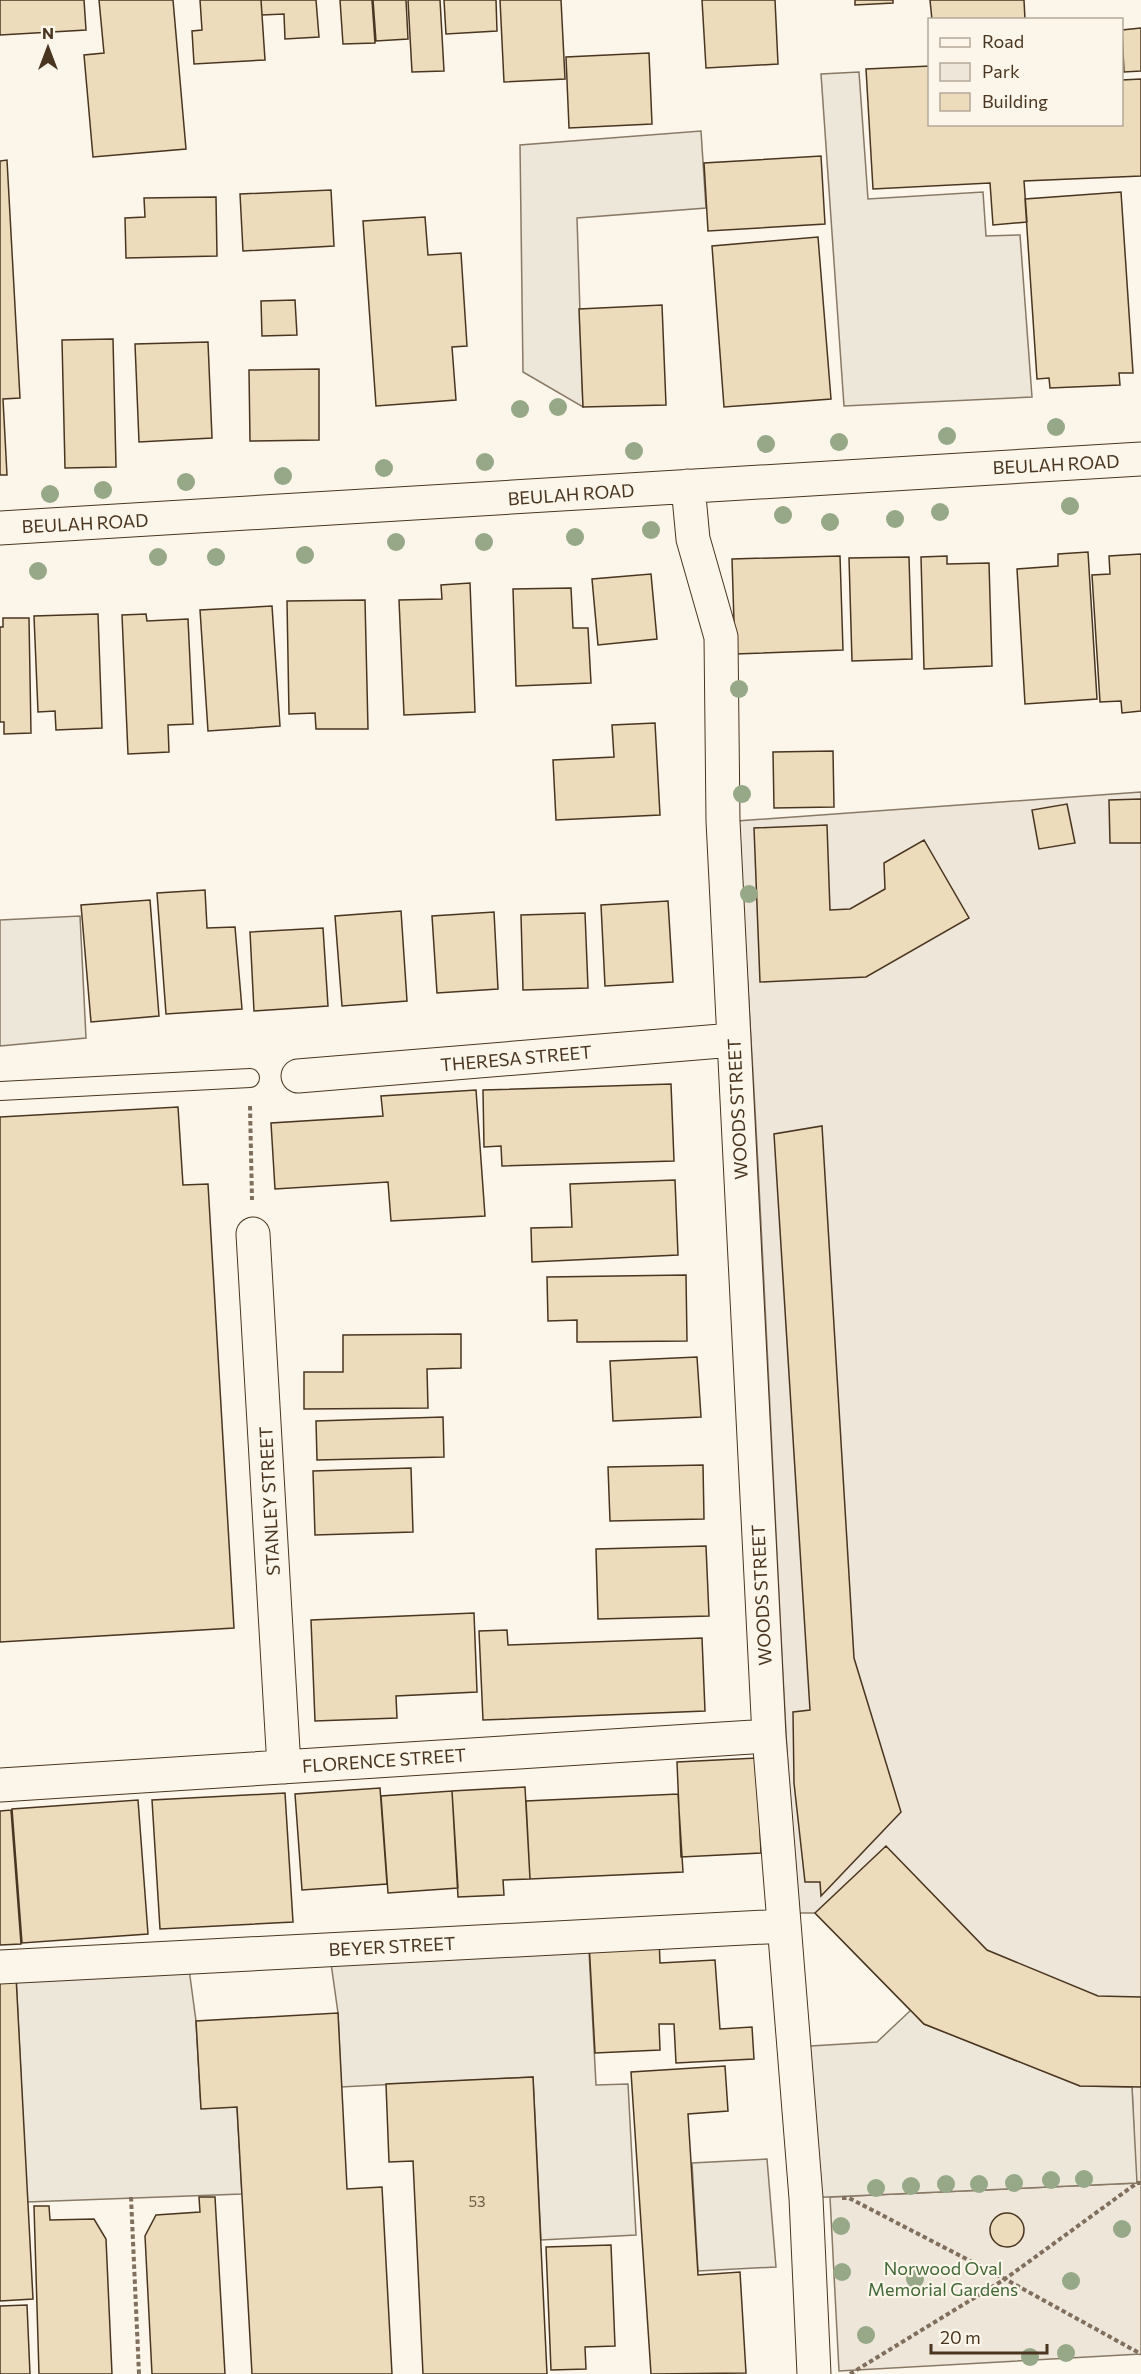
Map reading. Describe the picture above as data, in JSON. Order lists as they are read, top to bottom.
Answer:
{
  "streets": {
    "street": [
      "BEULAH ROAD",
      "THERESA STREET",
      "WOODS STREET",
      "STANLEY STREET",
      "FLORENCE STREET",
      "BEYER STREET"
    ]
  },
  "crossings": [
    ["BEULAH ROAD", "WOODS STREET"],
    ["THERESA STREET", "WOODS STREET"],
    ["WOODS STREET", "FLORENCE STREET"],
    ["WOODS STREET", "BEYER STREET"],
    ["STANLEY STREET", "FLORENCE STREET"]
  ],
  "parks": ["Norwood Oval Memorial Gardens"],
  "house_numbers": ["53"],
  "legend": ["Road", "Park", "Building"],
  "scale_bar": "20 m",
  "north": "top"
}
